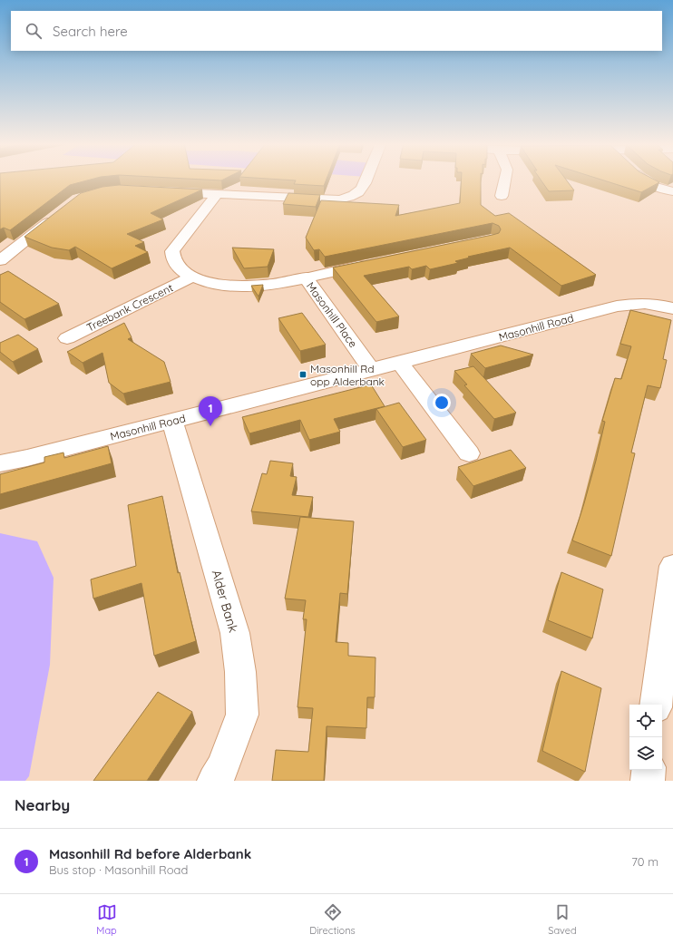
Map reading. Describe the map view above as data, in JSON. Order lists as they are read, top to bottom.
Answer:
{
  "streets": {
    "street": [
      "Treebank Crescent",
      "Masonhill Place",
      "Masonhill Road",
      "Alder Bank"
    ]
  },
  "crossings": [
    ["Treebank Crescent", "Masonhill Place"],
    ["Masonhill Place", "Masonhill Road"],
    ["Masonhill Road", "Alder Bank"]
  ],
  "places": {
    "transit": ["Masonhill Rd opp Alderbank"]
  },
  "page": {
    "search": "Search here",
    "pins": "1",
    "heading": "Nearby",
    "list": [
      {
        "mark": "1",
        "name": "Masonhill Rd before Alderbank",
        "note": "Bus stop · Masonhill Road",
        "value": "70 m"
      }
    ],
    "nav": ["Map", "Directions", "Saved"]
  }
}
